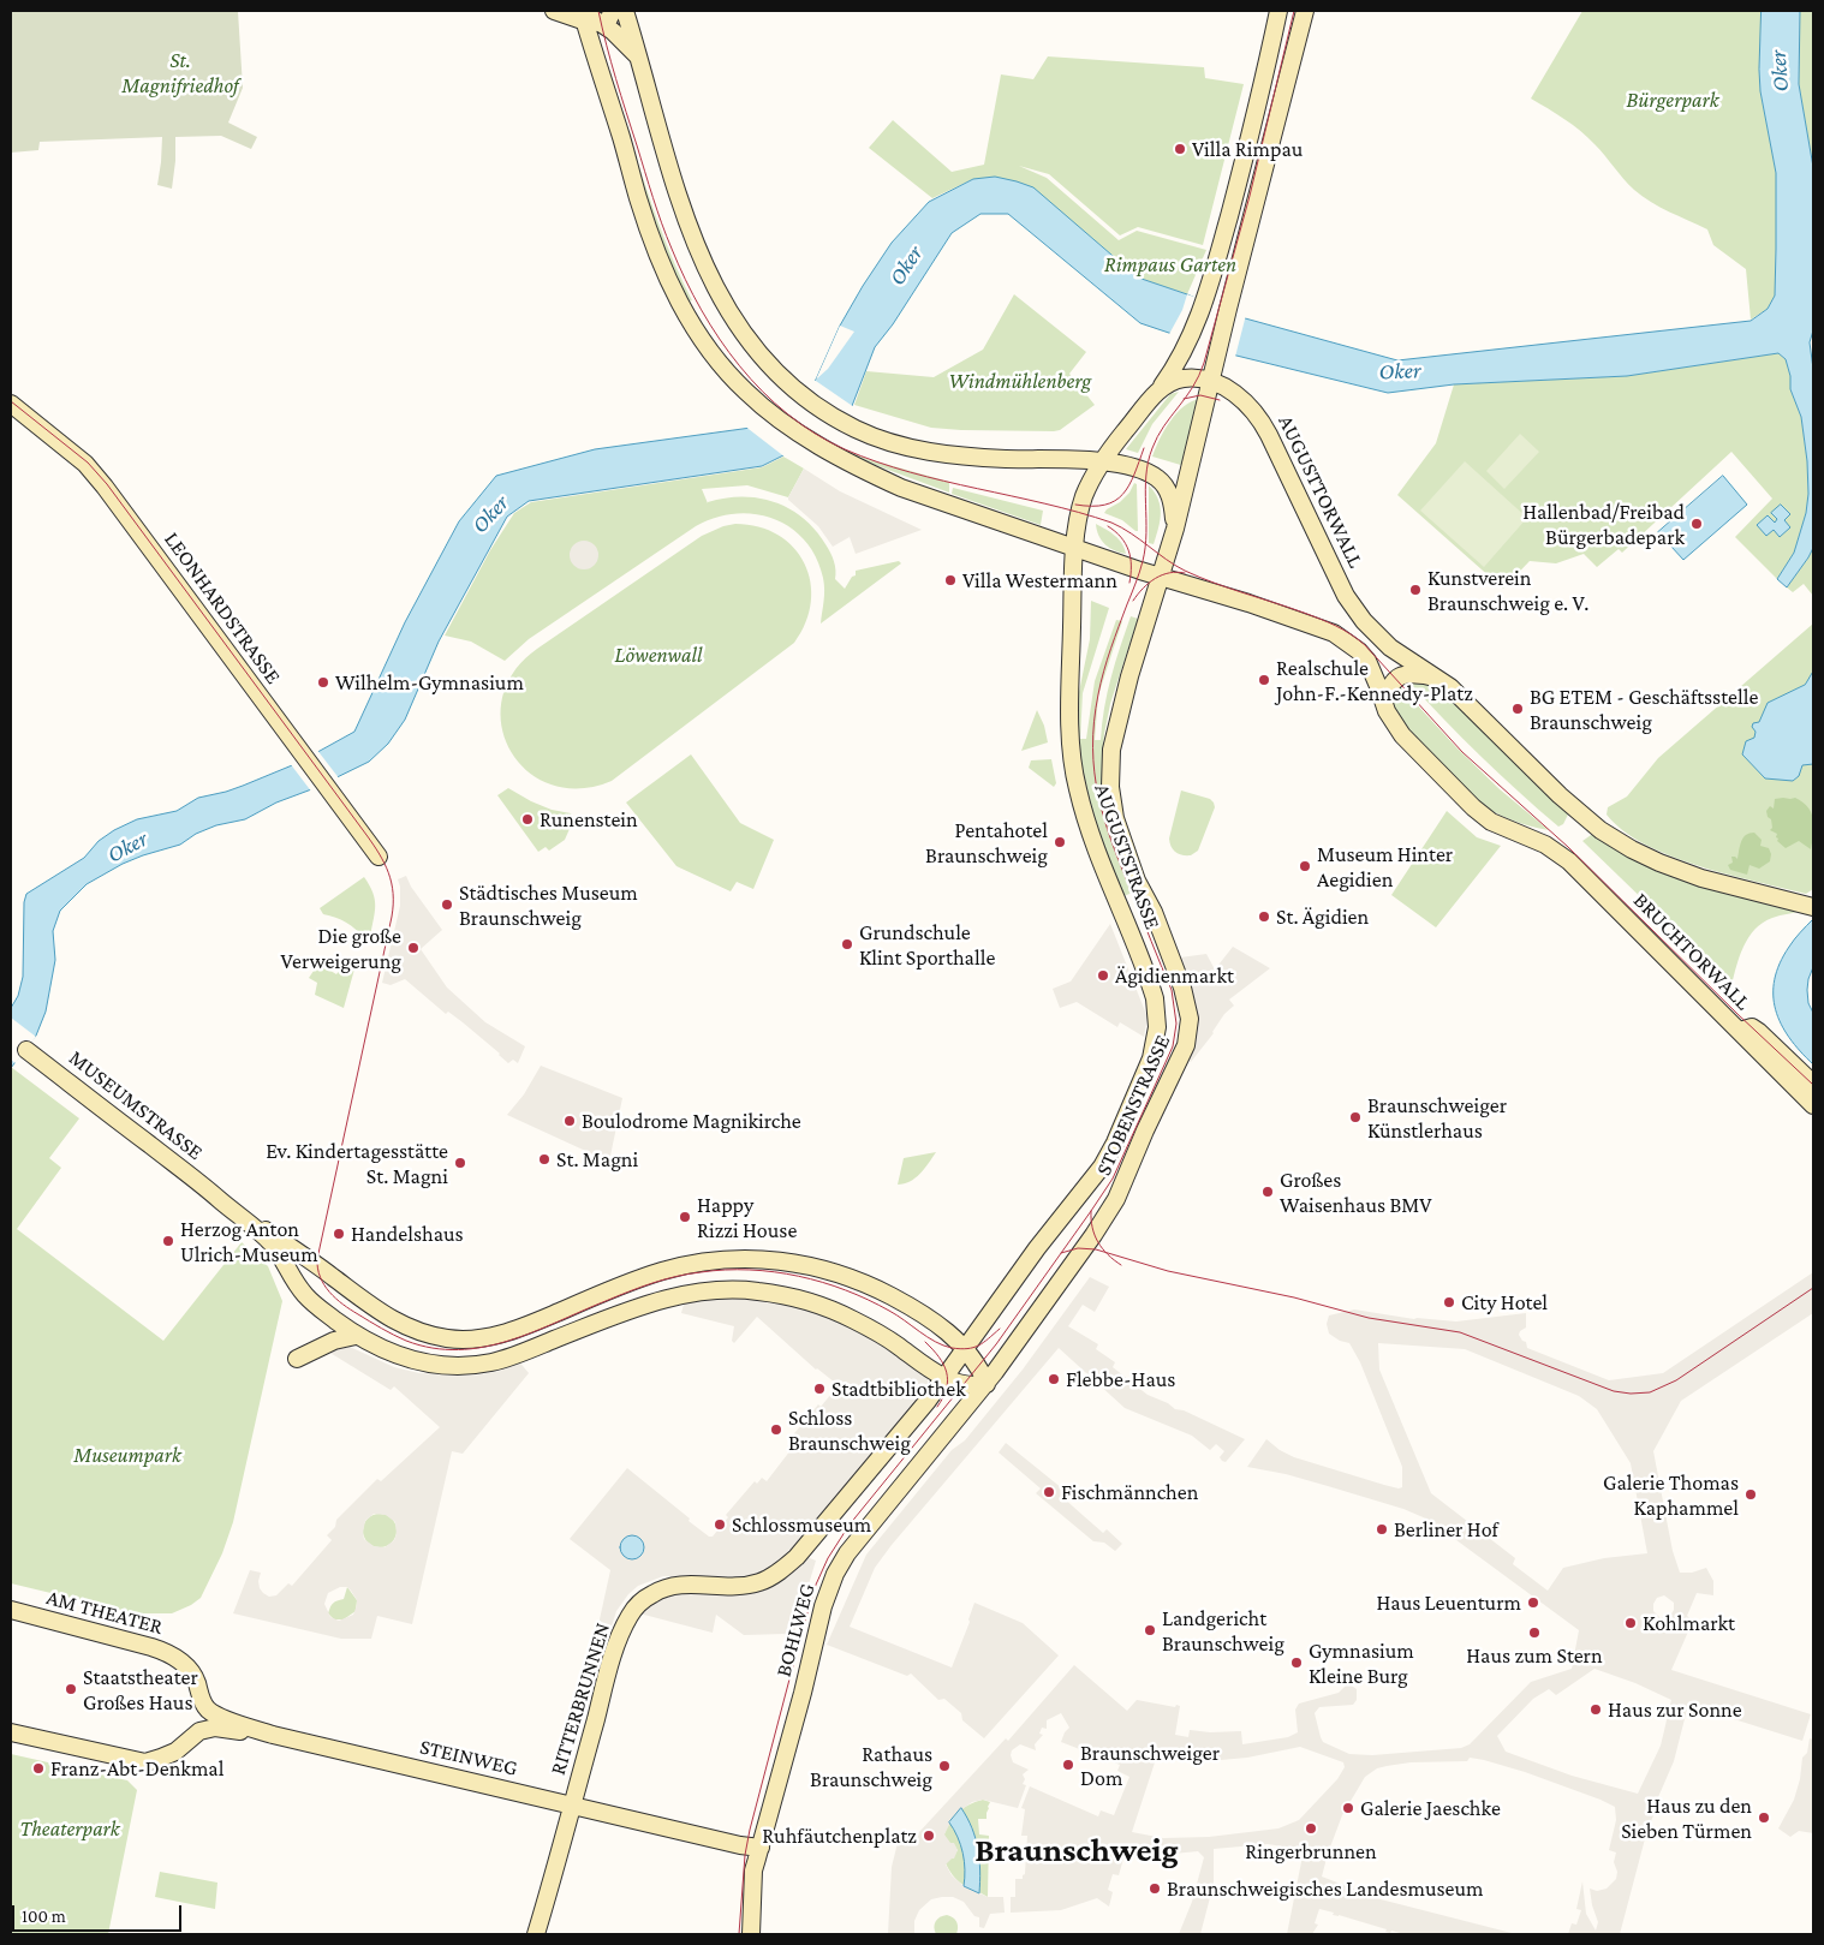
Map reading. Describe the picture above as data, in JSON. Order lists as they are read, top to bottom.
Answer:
{
  "streets": {
    "main road": [
      "AUGUSTTORWALL",
      "LEONHARDSTRASSE",
      "AUGUSTSTRASSE",
      "BRUCHTORWALL",
      "MUSEUMSTRASSE",
      "STOBENSTRASSE",
      "AM THEATER",
      "BOHLWEG",
      "RITTERBRUNNEN",
      "STEINWEG"
    ]
  },
  "crossings": [
    ["AUGUSTTORWALL", "AUGUSTSTRASSE"],
    ["AUGUSTSTRASSE", "BRUCHTORWALL"],
    ["AUGUSTSTRASSE", "STOBENSTRASSE"],
    ["MUSEUMSTRASSE", "BOHLWEG"],
    ["STOBENSTRASSE", "BOHLWEG"],
    ["AM THEATER", "STEINWEG"],
    ["BOHLWEG", "RITTERBRUNNEN"],
    ["BOHLWEG", "STEINWEG"],
    ["RITTERBRUNNEN", "STEINWEG"]
  ],
  "districts": ["Braunschweig"],
  "water": ["Oker"],
  "parks": [
    "St. Magnifriedhof",
    "Bürgerpark",
    "Rimpaus Garten",
    "Windmühlenberg",
    "Löwenwall",
    "Museumpark",
    "Theaterpark"
  ],
  "places": [
    "Villa Rimpau",
    "Hallenbad/Freibad Bürgerbadepark",
    "Villa Westermann",
    "Kunstverein Braunschweig e. V.",
    "Realschule John-F.-Kennedy-Platz",
    "Wilhelm-Gymnasium",
    "BG ETEM - Geschäftsstelle Braunschweig",
    "Runenstein",
    "Pentahotel Braunschweig",
    "Museum Hinter Aegidien",
    "Städtisches Museum Braunschweig",
    "St. Ägidien",
    "Grundschule Klint Sporthalle",
    "Die große Verweigerung",
    "Ägidienmarkt",
    "Braunschweiger Künstlerhaus",
    "Boulodrome Magnikirche",
    "St. Magni",
    "Ev. Kindertagesstätte St. Magni",
    "Großes Waisenhaus BMV",
    "Happy Rizzi House",
    "Handelshaus",
    "Herzog Anton Ulrich-Museum",
    "City Hotel",
    "Flebbe-Haus",
    "Stadtbibliothek",
    "Schloss Braunschweig",
    "Fischmännchen",
    "Galerie Thomas Kaphammel",
    "Schlossmuseum",
    "Berliner Hof",
    "Haus Leuenturm",
    "Kohlmarkt",
    "Landgericht Braunschweig",
    "Haus zum Stern",
    "Gymnasium Kleine Burg",
    "Staatstheater Großes Haus",
    "Haus zur Sonne",
    "Braunschweiger Dom",
    "Rathaus Braunschweig",
    "Franz-Abt-Denkmal",
    "Galerie Jaeschke",
    "Haus zu den Sieben Türmen",
    "Ringerbrunnen",
    "Ruhfäutchenplatz",
    "Braunschweigisches Landesmuseum"
  ],
  "scale_bar": "100 m"
}
